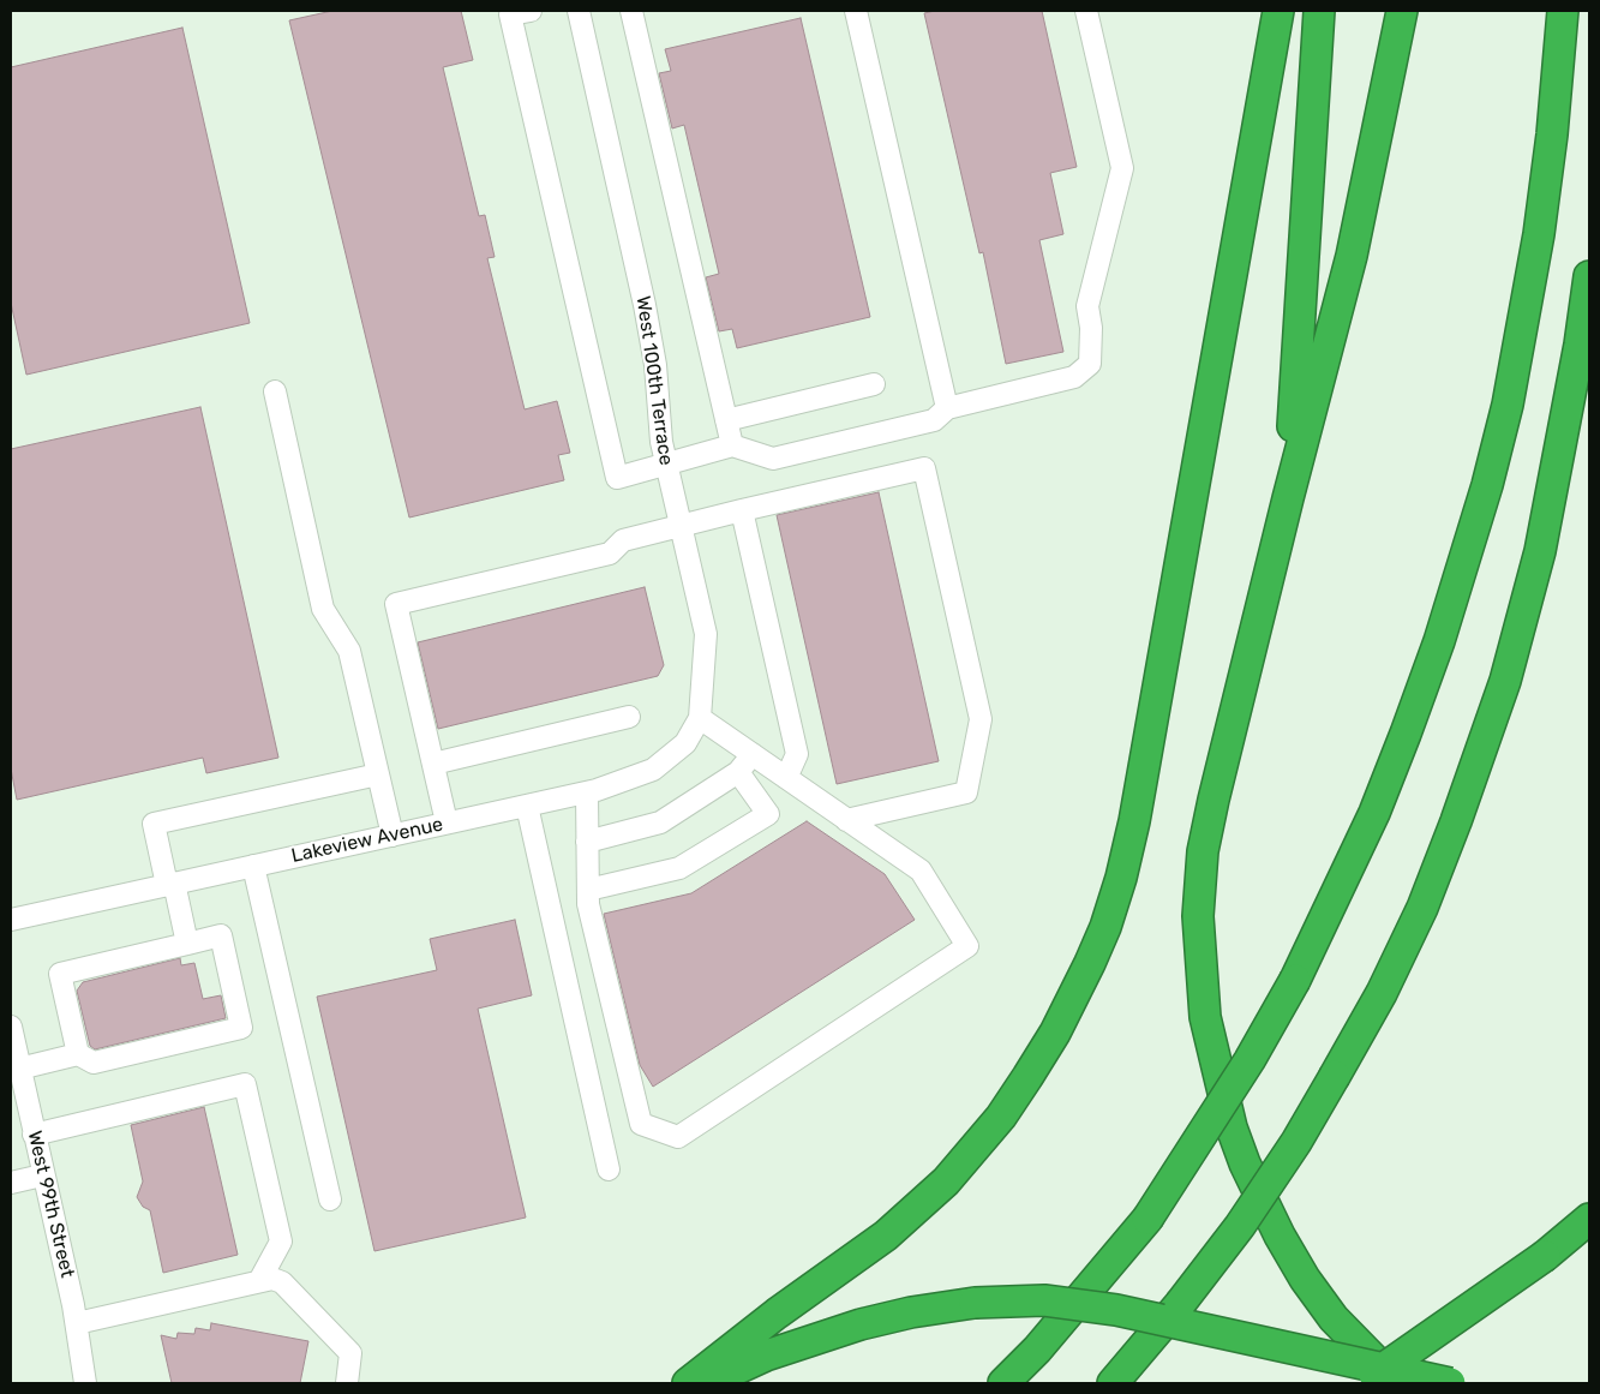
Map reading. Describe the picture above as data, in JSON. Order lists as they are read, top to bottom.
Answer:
{
  "streets": {
    "street": ["West 100th Terrace", "Lakeview Avenue", "West 99th Street"]
  },
  "crossings": [
    ["West 100th Terrace", "Lakeview Avenue"]
  ]
}
